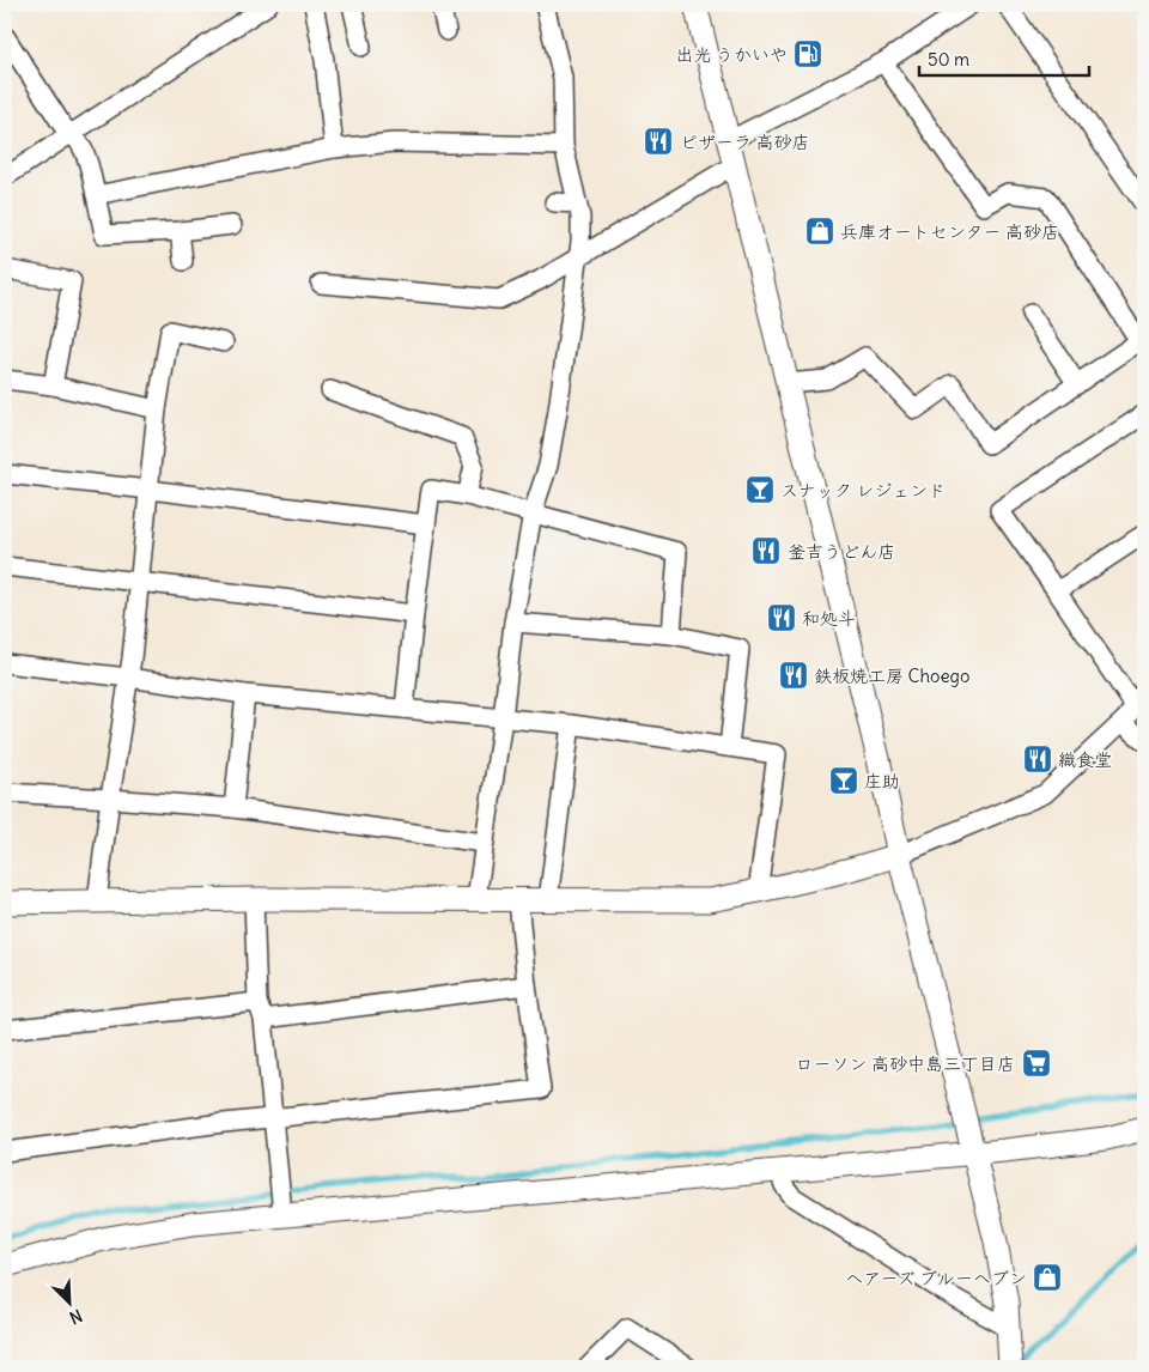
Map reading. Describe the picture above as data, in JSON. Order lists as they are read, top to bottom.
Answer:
{
  "places": {
    "fuel station": ["出光 うかいや"],
    "restaurant": [
      "ピザーラ 高砂店",
      "釜吉うどん店",
      "和処斗",
      "鉄板焼工房 Choego",
      "織食堂"
    ],
    "shop": ["兵庫オートセンター 高砂店", "ヘアーズ ブルーヘブン"],
    "bar": ["スナック レジェンド", "庄助"],
    "supermarket": ["ローソン 高砂中島三丁目店"]
  },
  "scale_bar": "50 m",
  "north": "bottom right"
}
